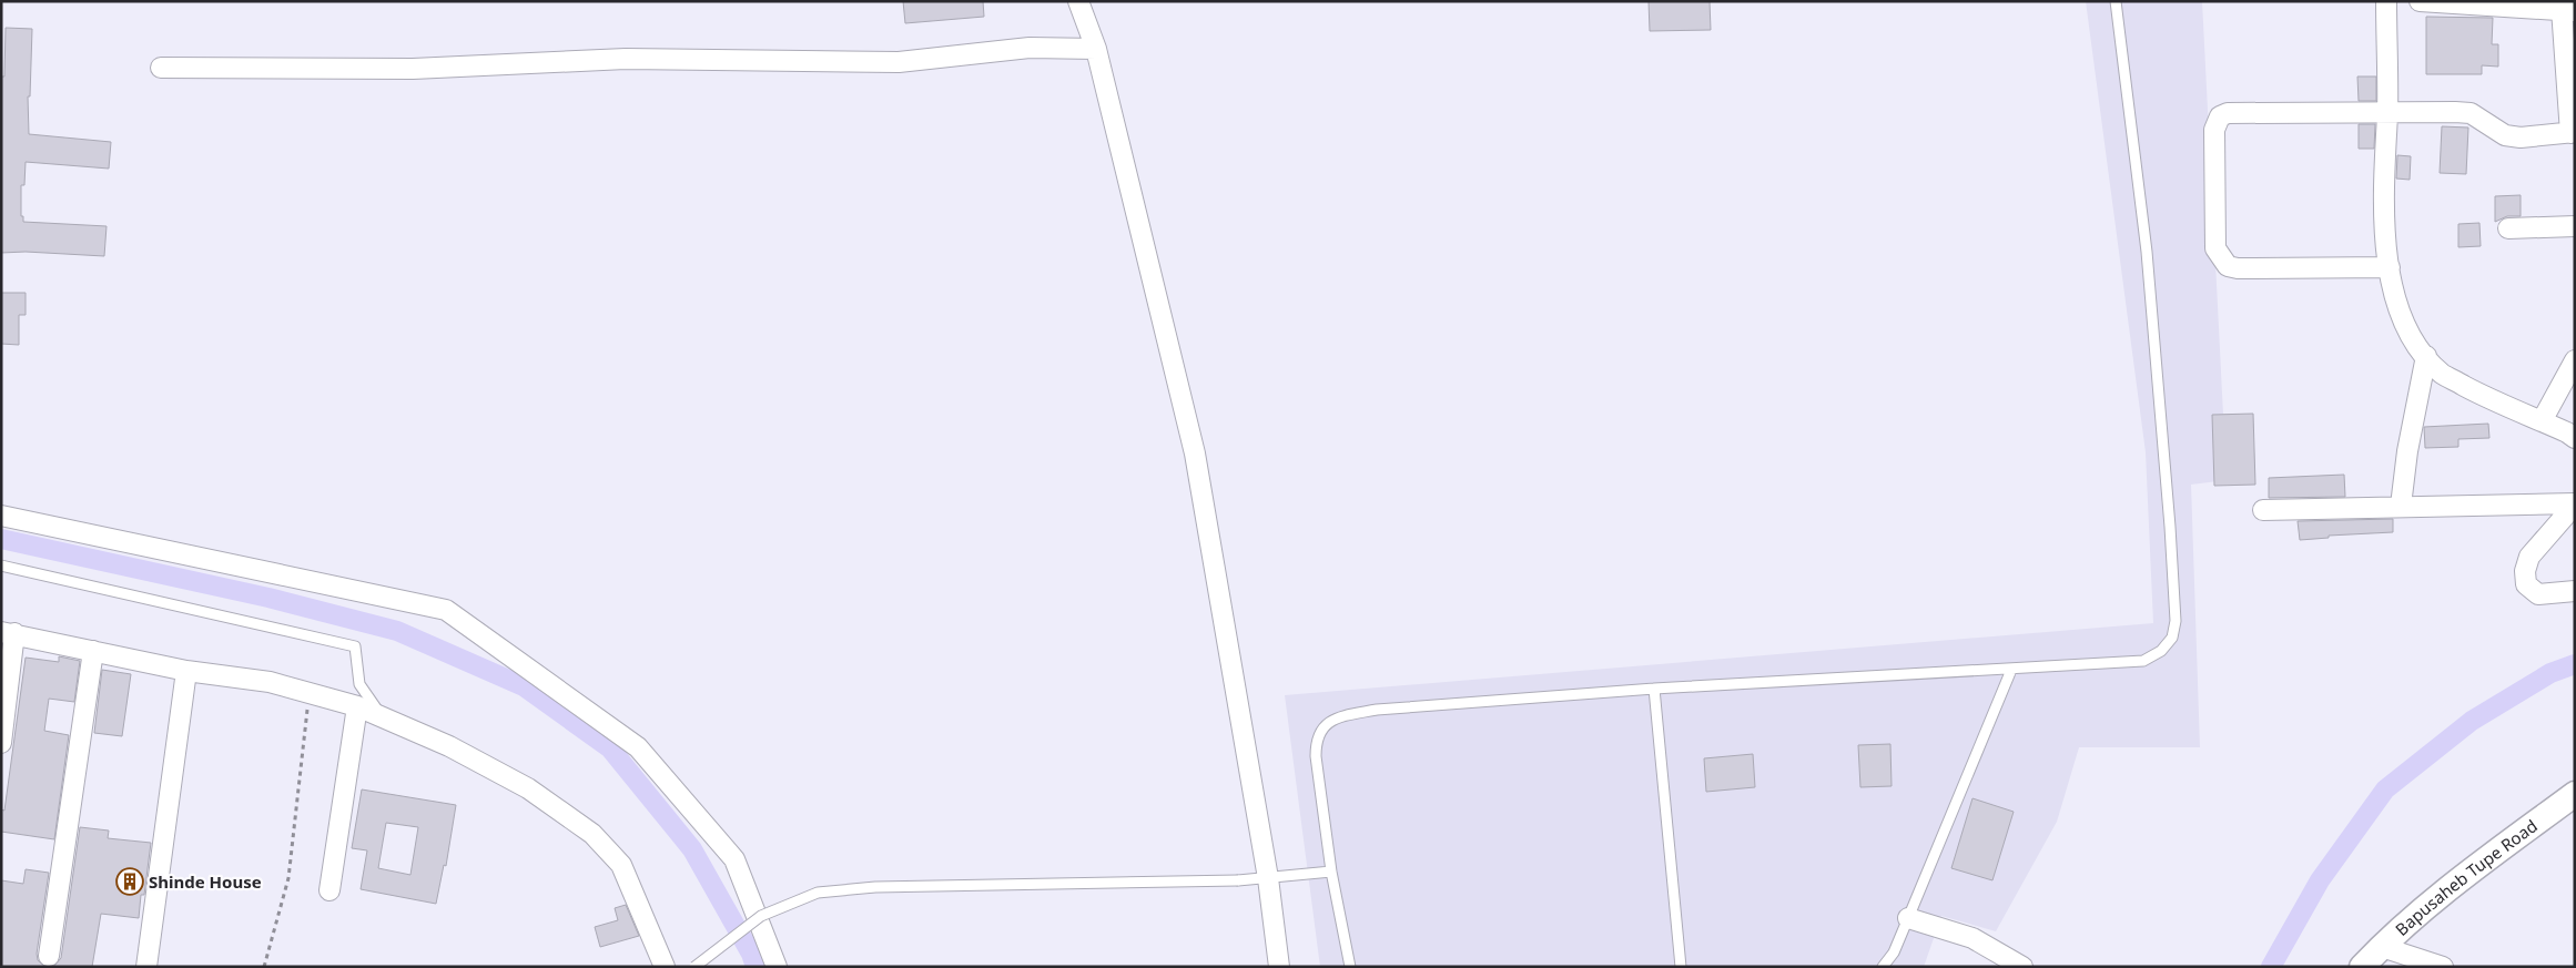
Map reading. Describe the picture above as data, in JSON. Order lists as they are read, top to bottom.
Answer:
{
  "streets": {
    "street": ["Bapusaheb Tupe Road"]
  },
  "places": {
    "building": ["Shinde House"]
  }
}
